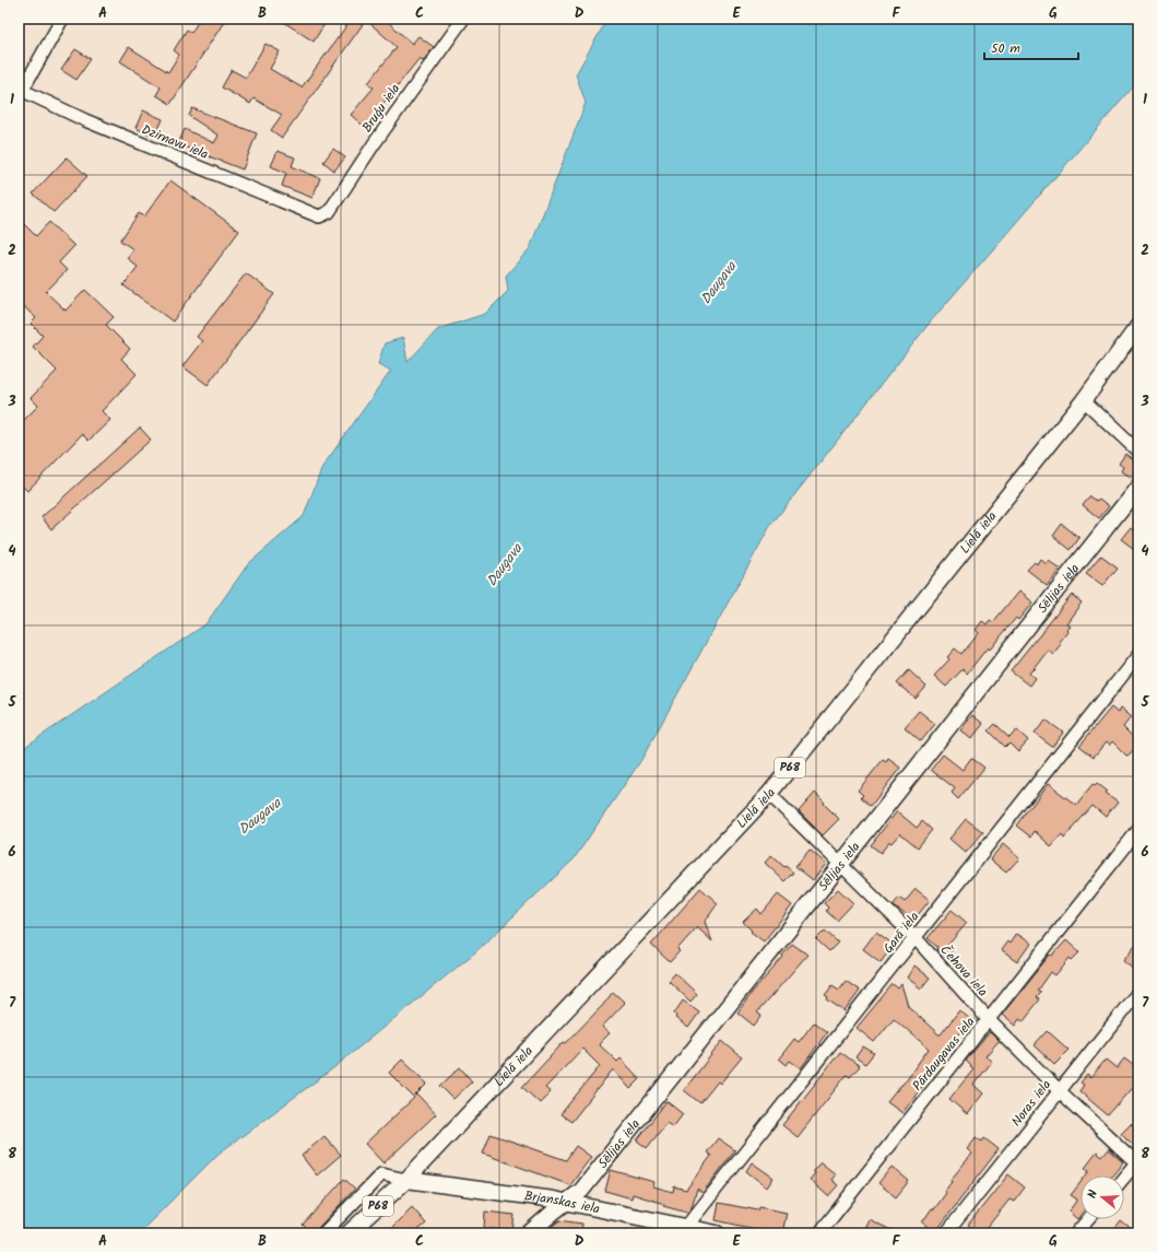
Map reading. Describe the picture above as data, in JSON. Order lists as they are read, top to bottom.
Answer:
{
  "streets": {
    "main road": [
      "Lielā iela",
      "Sēlijas iela",
      "P68",
      "Brjanskas iela"
    ],
    "street": [
      "Bruģu iela",
      "Dzirnavu iela",
      "Garā iela",
      "Čehova iela",
      "Pārdaugavas iela",
      "Noras iela"
    ]
  },
  "crossings": [
    ["Bruģu iela", "Dzirnavu iela"],
    ["Lielā iela", "Čehova iela"],
    ["Lielā iela", "Brjanskas iela"],
    ["Sēlijas iela", "Čehova iela"],
    ["Sēlijas iela", "Brjanskas iela"],
    ["Garā iela", "Čehova iela"],
    ["Garā iela", "Brjanskas iela"],
    ["Čehova iela", "Pārdaugavas iela"],
    ["Čehova iela", "Noras iela"]
  ],
  "water": ["Daugava"],
  "scale_bar": "50 m",
  "north": "left",
  "grid": {
    "columns": [
      "A",
      "B",
      "C",
      "D",
      "E",
      "F",
      "G"
    ],
    "rows": [
      "1",
      "2",
      "3",
      "4",
      "5",
      "6",
      "7",
      "8"
    ]
  }
}
